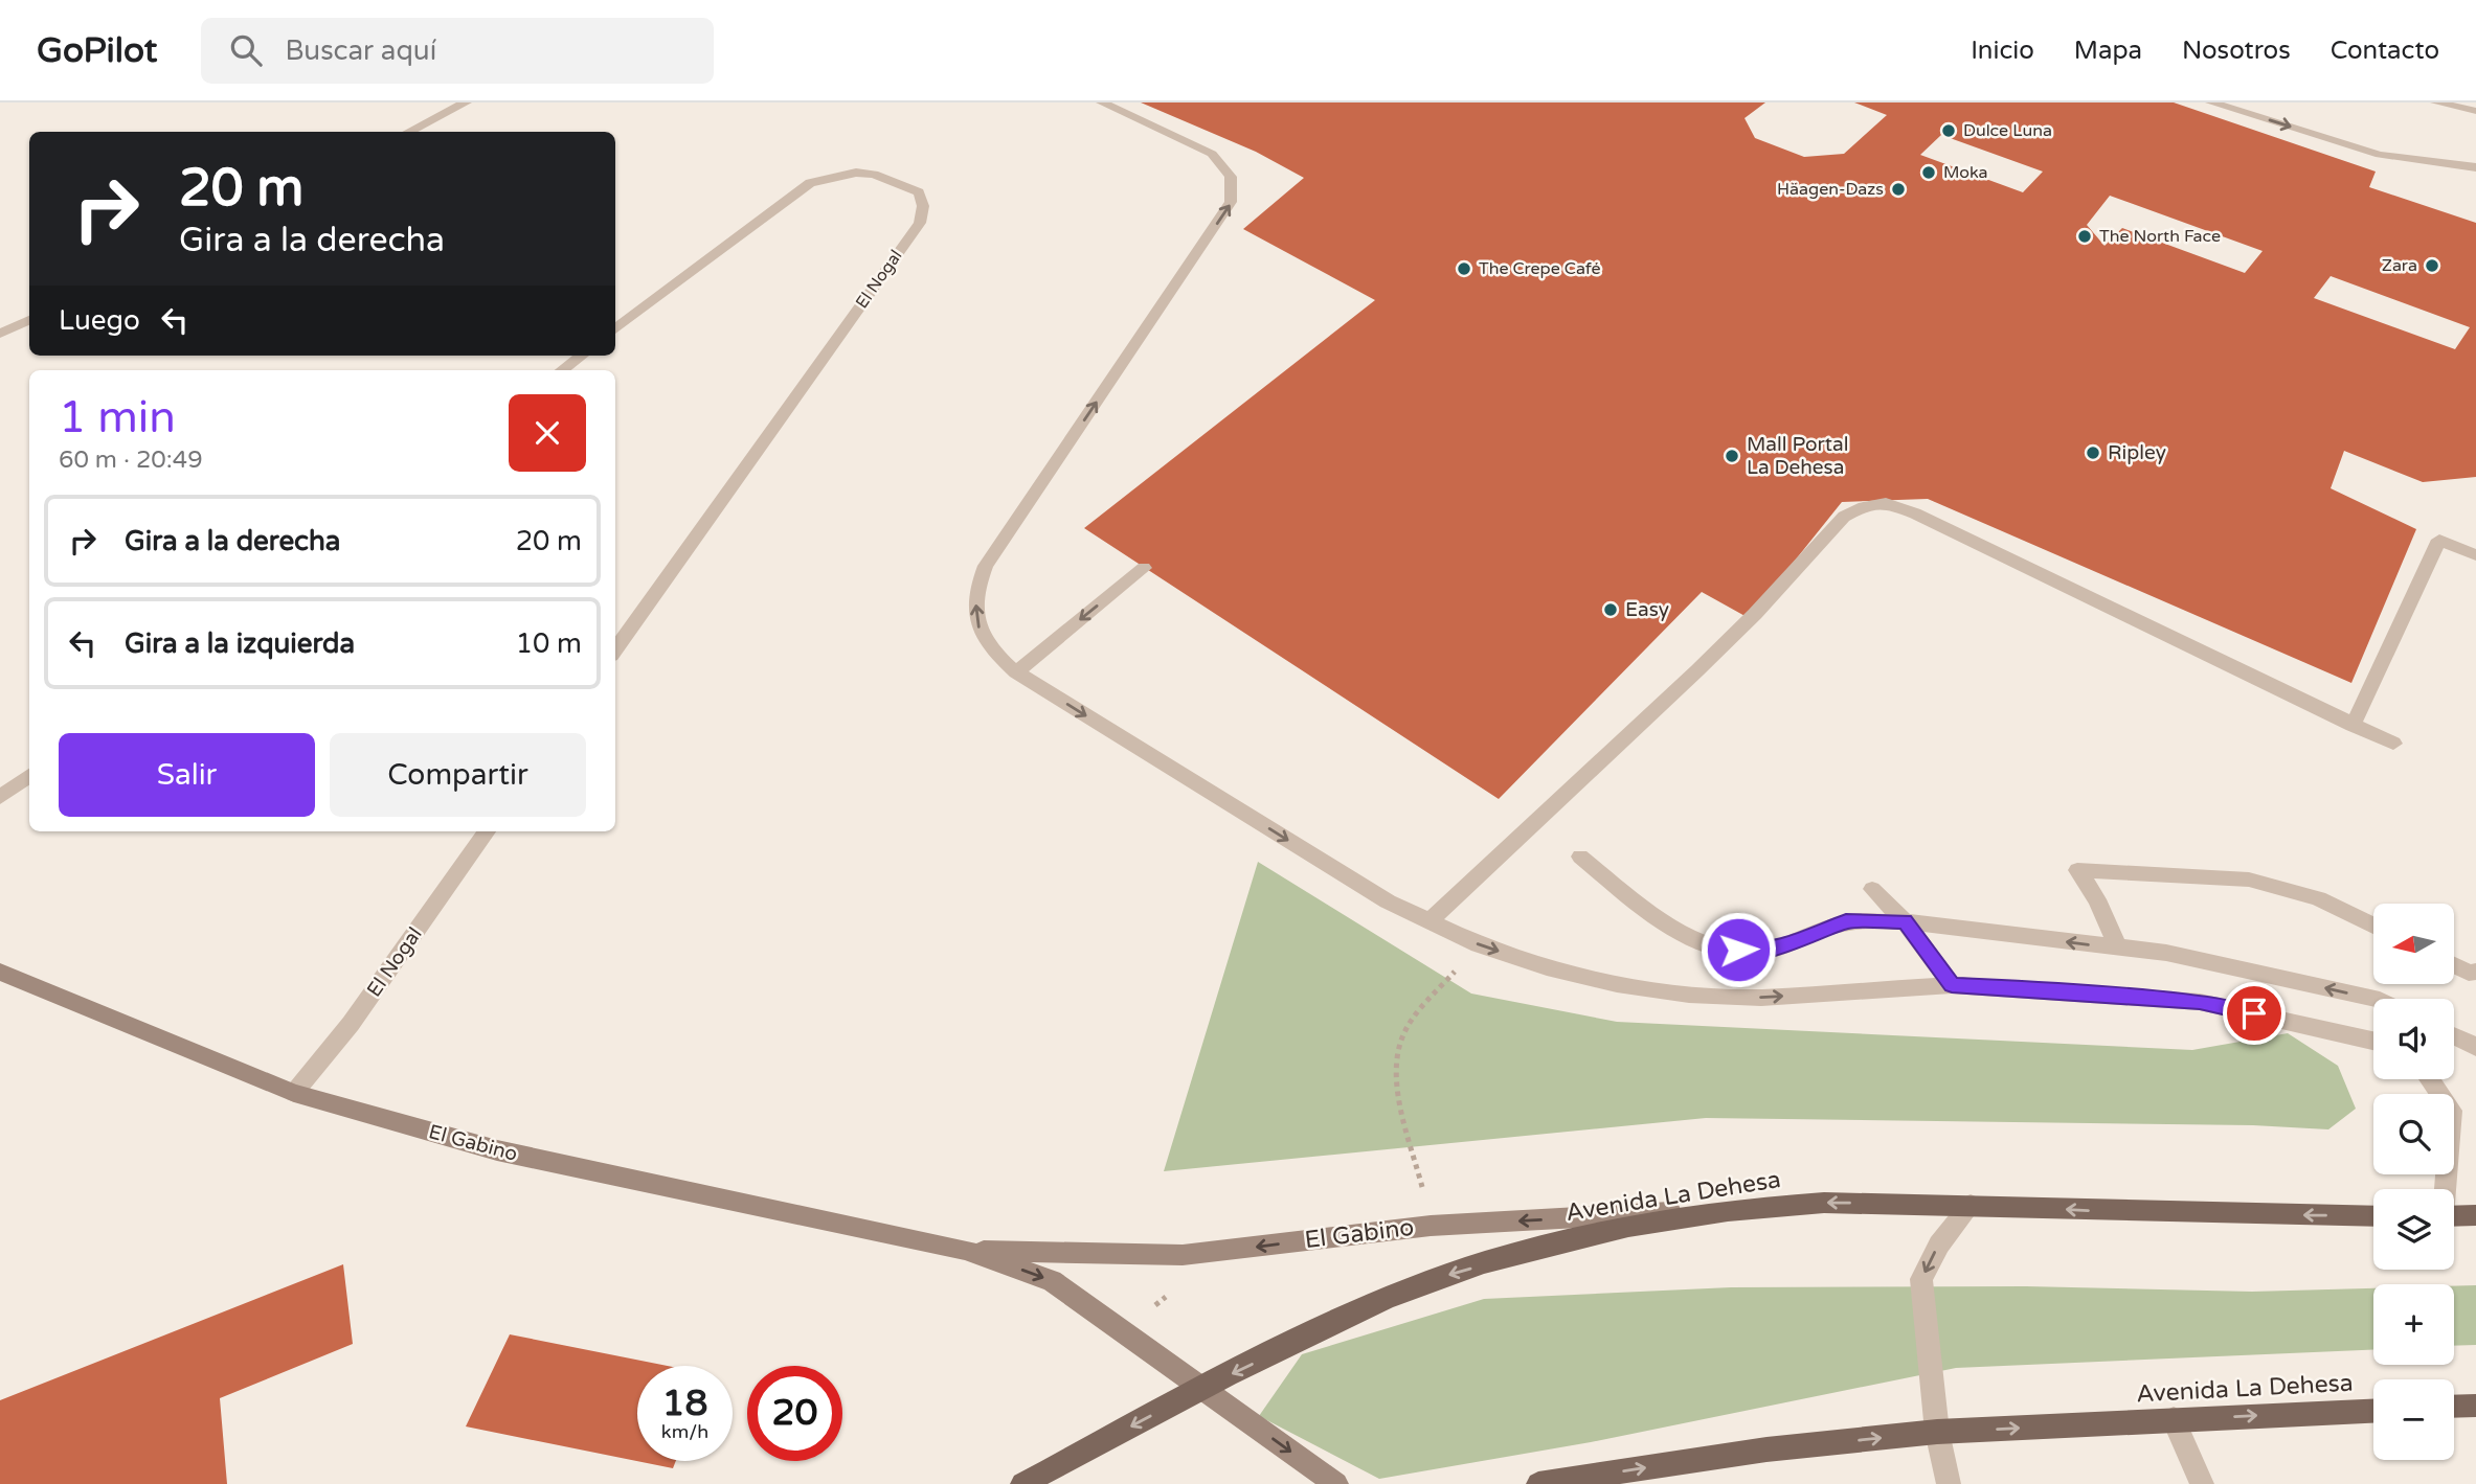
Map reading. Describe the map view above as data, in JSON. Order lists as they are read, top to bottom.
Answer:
{
  "streets": {
    "main road": ["El Gabino", "Avenida La Dehesa"],
    "street": ["El Nogal"]
  },
  "crossings": [
    ["El Nogal", "El Gabino"],
    ["El Gabino", "Avenida La Dehesa"]
  ],
  "places": [
    "Dulce Luna",
    "Moka",
    "Häagen-Dazs",
    "The North Face",
    "Zara",
    "The Crepe Café",
    "Ripley",
    "Mall Portal La Dehesa",
    "Easy"
  ],
  "north": "left",
  "page": {
    "header": "GoPilot",
    "search": "Buscar aquí",
    "nav": [
      "Inicio",
      "Mapa",
      "Nosotros",
      "Contacto"
    ],
    "turn": ["20 m", "Gira a la derecha"],
    "then": "Luego",
    "heading": ["1 min", "60 m · 20:49"],
    "list": [
      {
        "name": "Gira a la derecha",
        "value": "20 m"
      },
      {
        "name": "Gira a la izquierda",
        "value": "10 m"
      }
    ],
    "buttons": ["Salir", "Compartir"],
    "map_buttons": ["+", "−"],
    "speed": "18 km/h",
    "limit": "20"
  }
}
